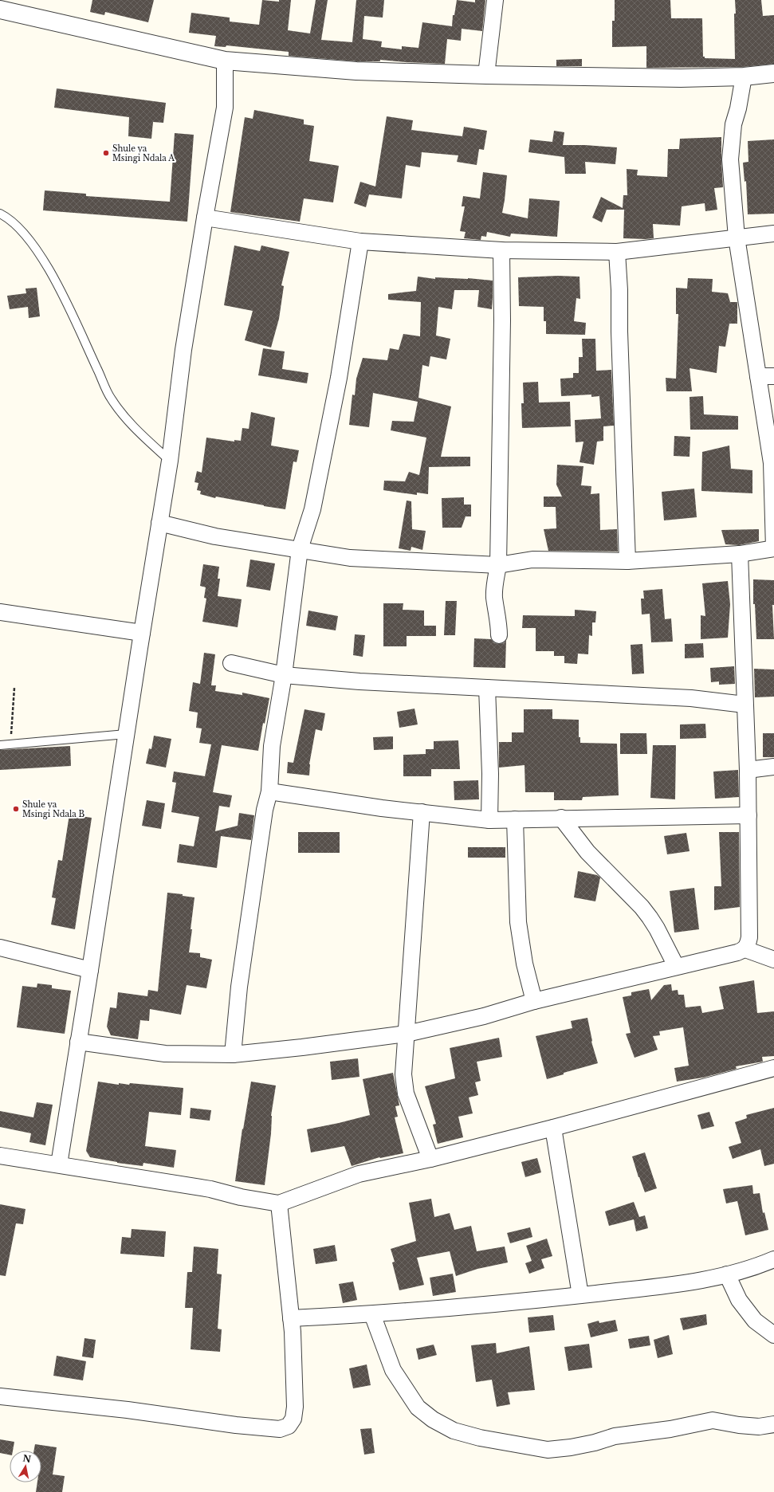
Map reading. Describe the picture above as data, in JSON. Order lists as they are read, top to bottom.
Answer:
{
  "places": ["Shule ya Msingi Ndala A", "Shule ya Msingi Ndala B"],
  "north": "top"
}
